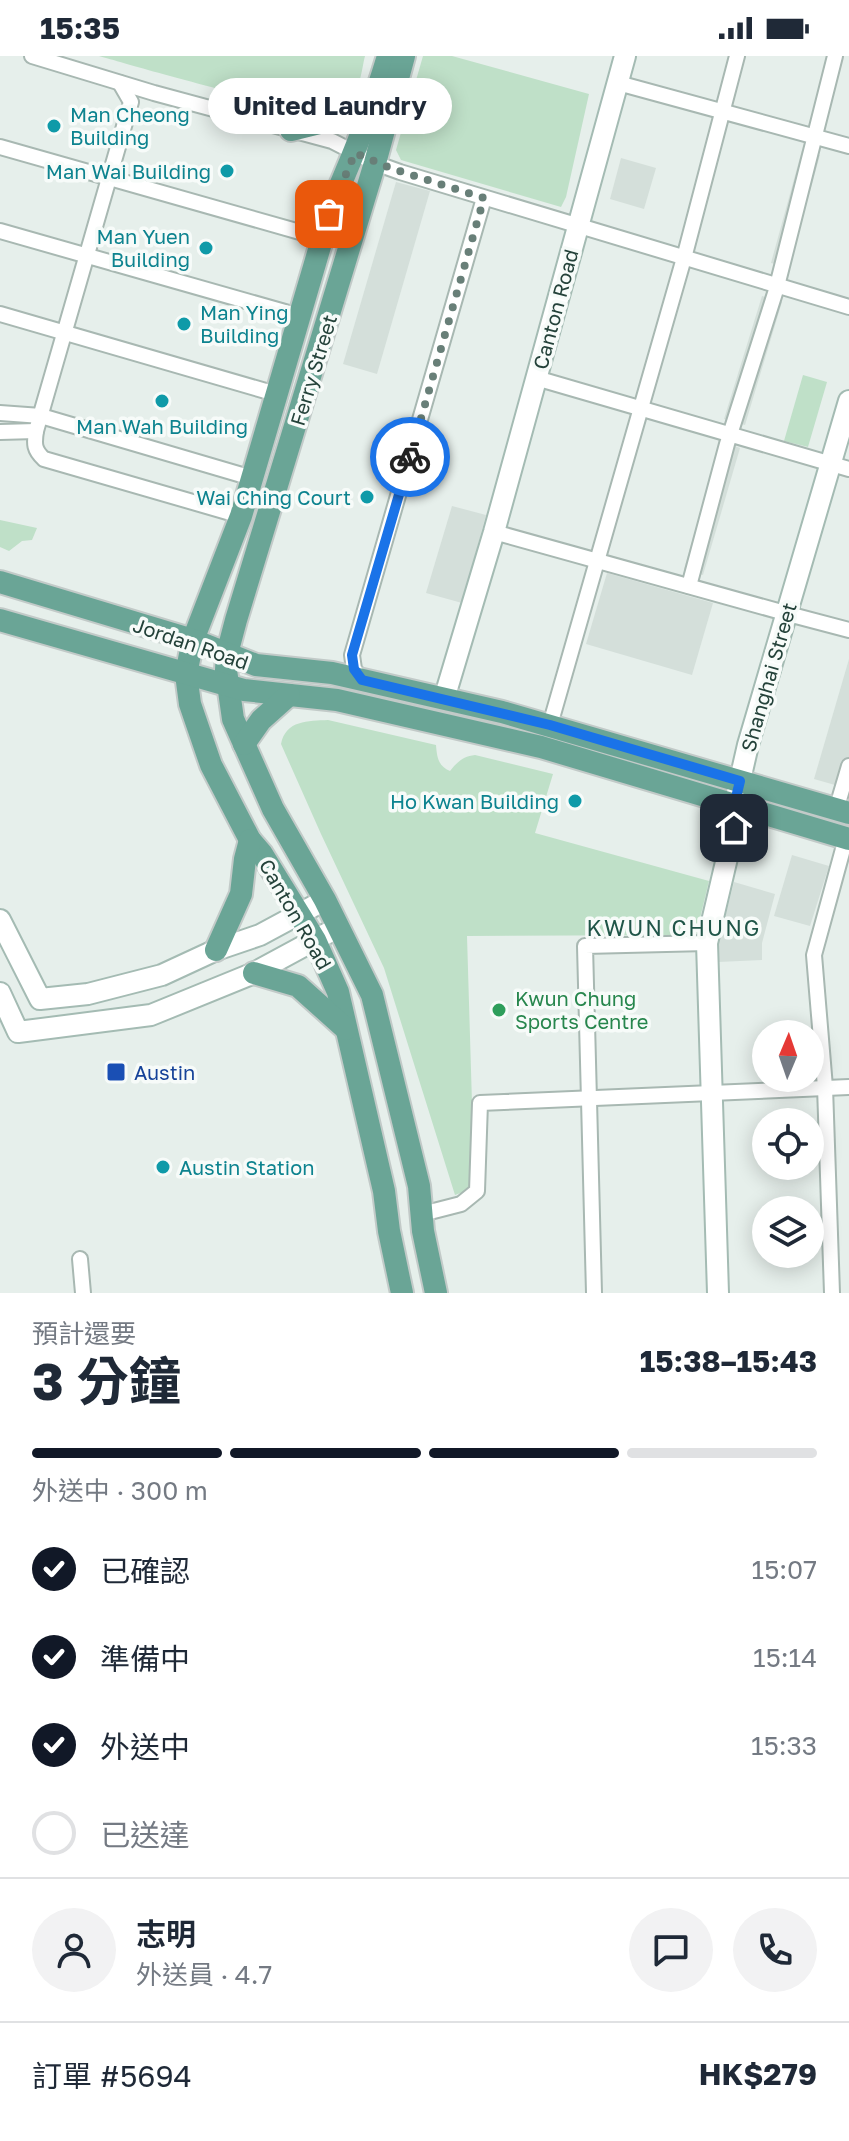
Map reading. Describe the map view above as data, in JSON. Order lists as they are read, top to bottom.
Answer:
{
  "streets": {
    "main road": [
      "Canton Road",
      "Ferry Street",
      "Jordan Road",
      "Shanghai Street"
    ]
  },
  "crossings": [
    ["Canton Road", "Ferry Street"],
    ["Canton Road", "Jordan Road"],
    ["Ferry Street", "Jordan Road"],
    ["Jordan Road", "Shanghai Street"]
  ],
  "districts": ["KWUN CHUNG"],
  "places": {
    "other": [
      "Man Cheong Building",
      "Man Wai Building",
      "United Laundry",
      "Man Yuen Building",
      "Man Ying Building",
      "Man Wah Building",
      "Wai Ching Court",
      "Ho Kwan Building",
      "Kwun Chung Sports Centre",
      "Austin Station"
    ],
    "transit": ["Austin"]
  },
  "north": "top",
  "page": {
    "status": "15:35",
    "bubble": "United Laundry",
    "heading": ["3 分鐘", "預計還要", "15:38–15:43"],
    "panel": [
      "志明",
      "外送員 · 4.7",
      "訂單 #5694",
      "HK$279"
    ],
    "bar": "外送中 · 300 m",
    "list": [
      ["已確認", "15:07"],
      ["準備中", "15:14"],
      ["外送中", "15:33"],
      "已送達"
    ]
  }
}
